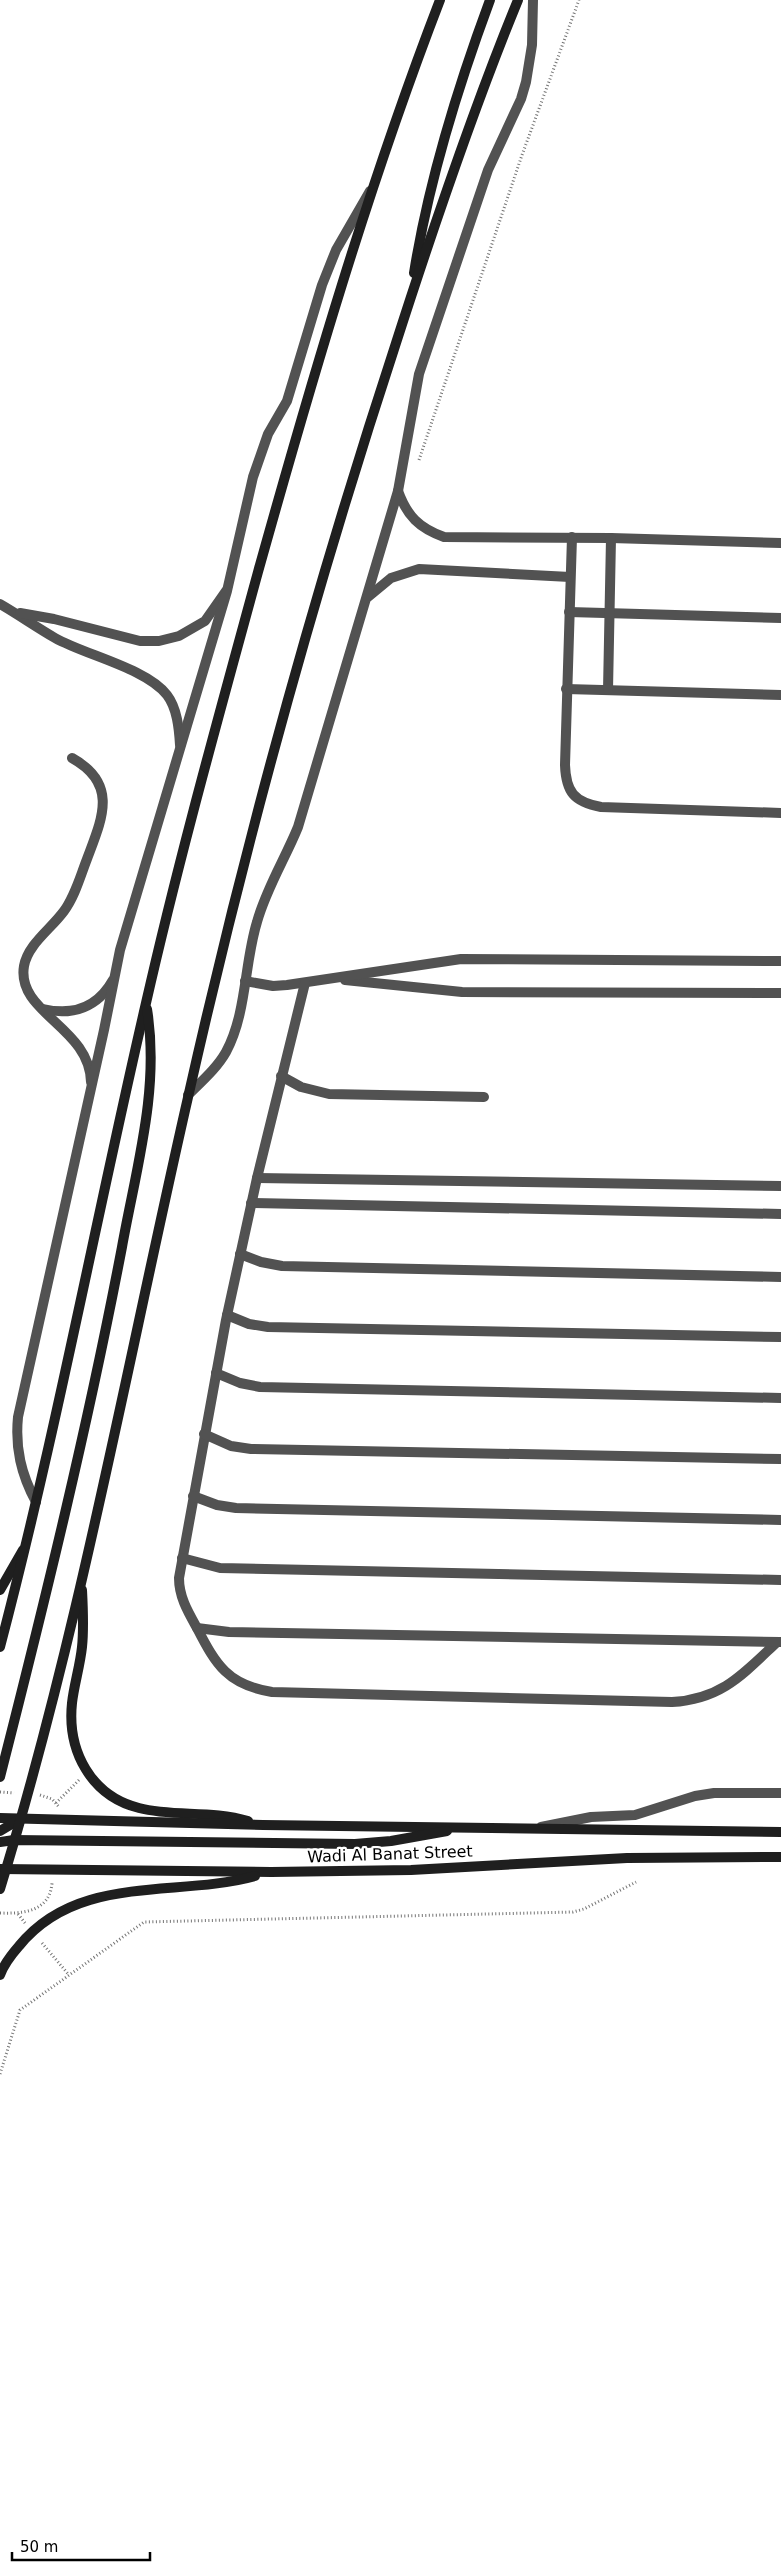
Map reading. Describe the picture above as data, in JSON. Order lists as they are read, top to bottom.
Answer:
{
  "streets": {
    "main road": ["Wadi Al Banat Street"]
  },
  "scale_bar": "50 m"
}
